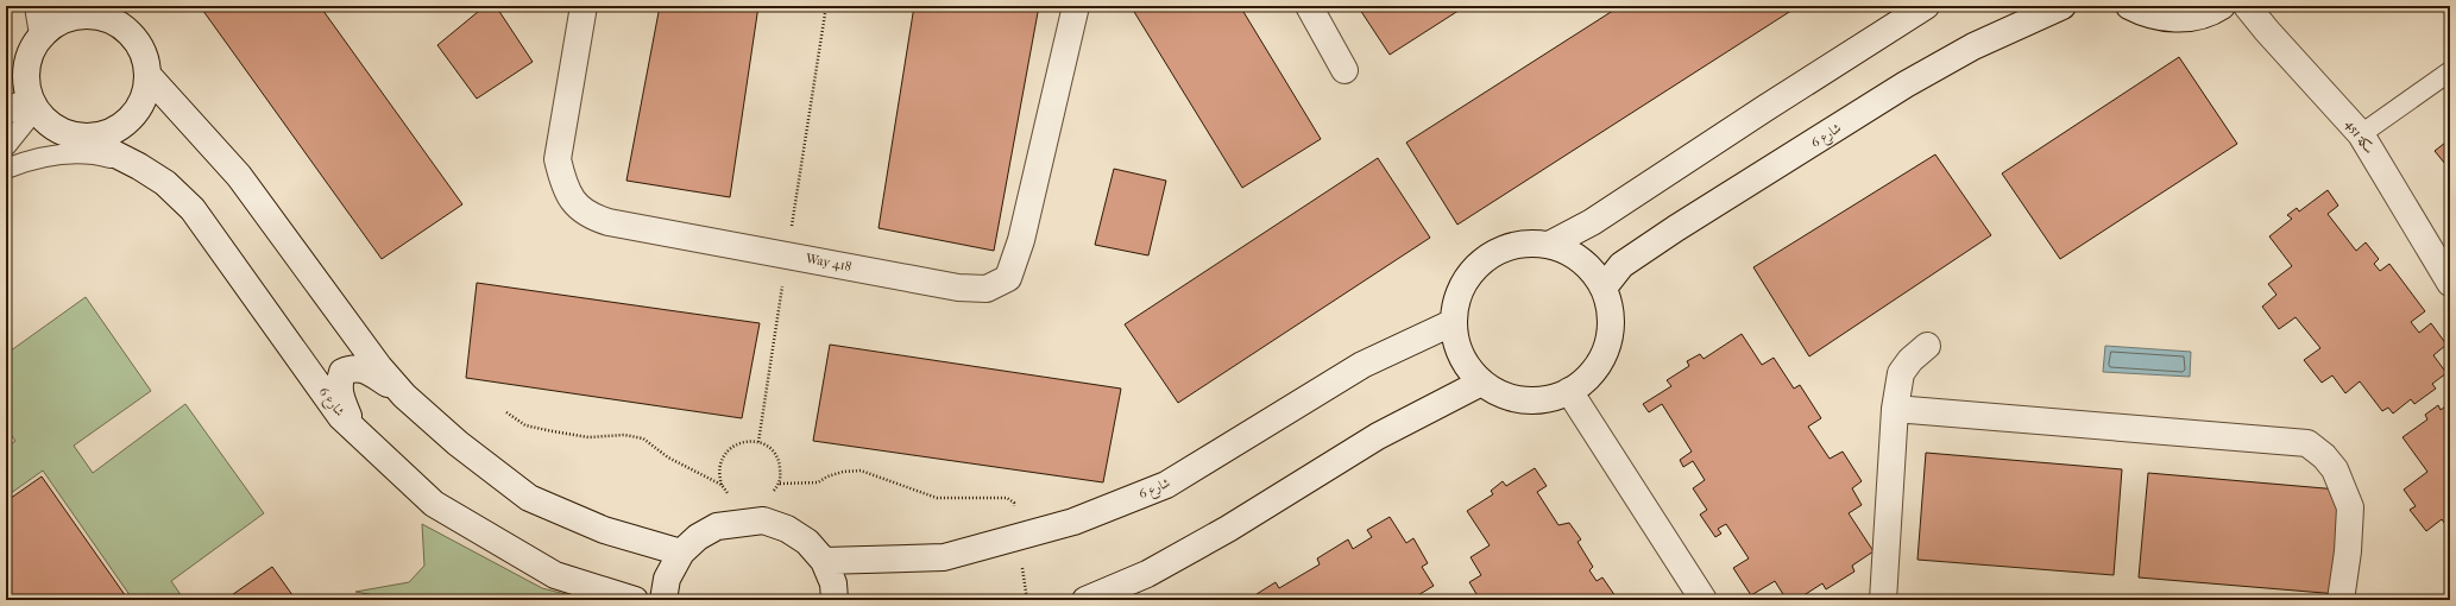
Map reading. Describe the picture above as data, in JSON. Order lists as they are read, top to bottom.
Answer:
{
  "streets": {
    "street": ["شارع 6", "سكة 451", "Way 418"]
  }
}
